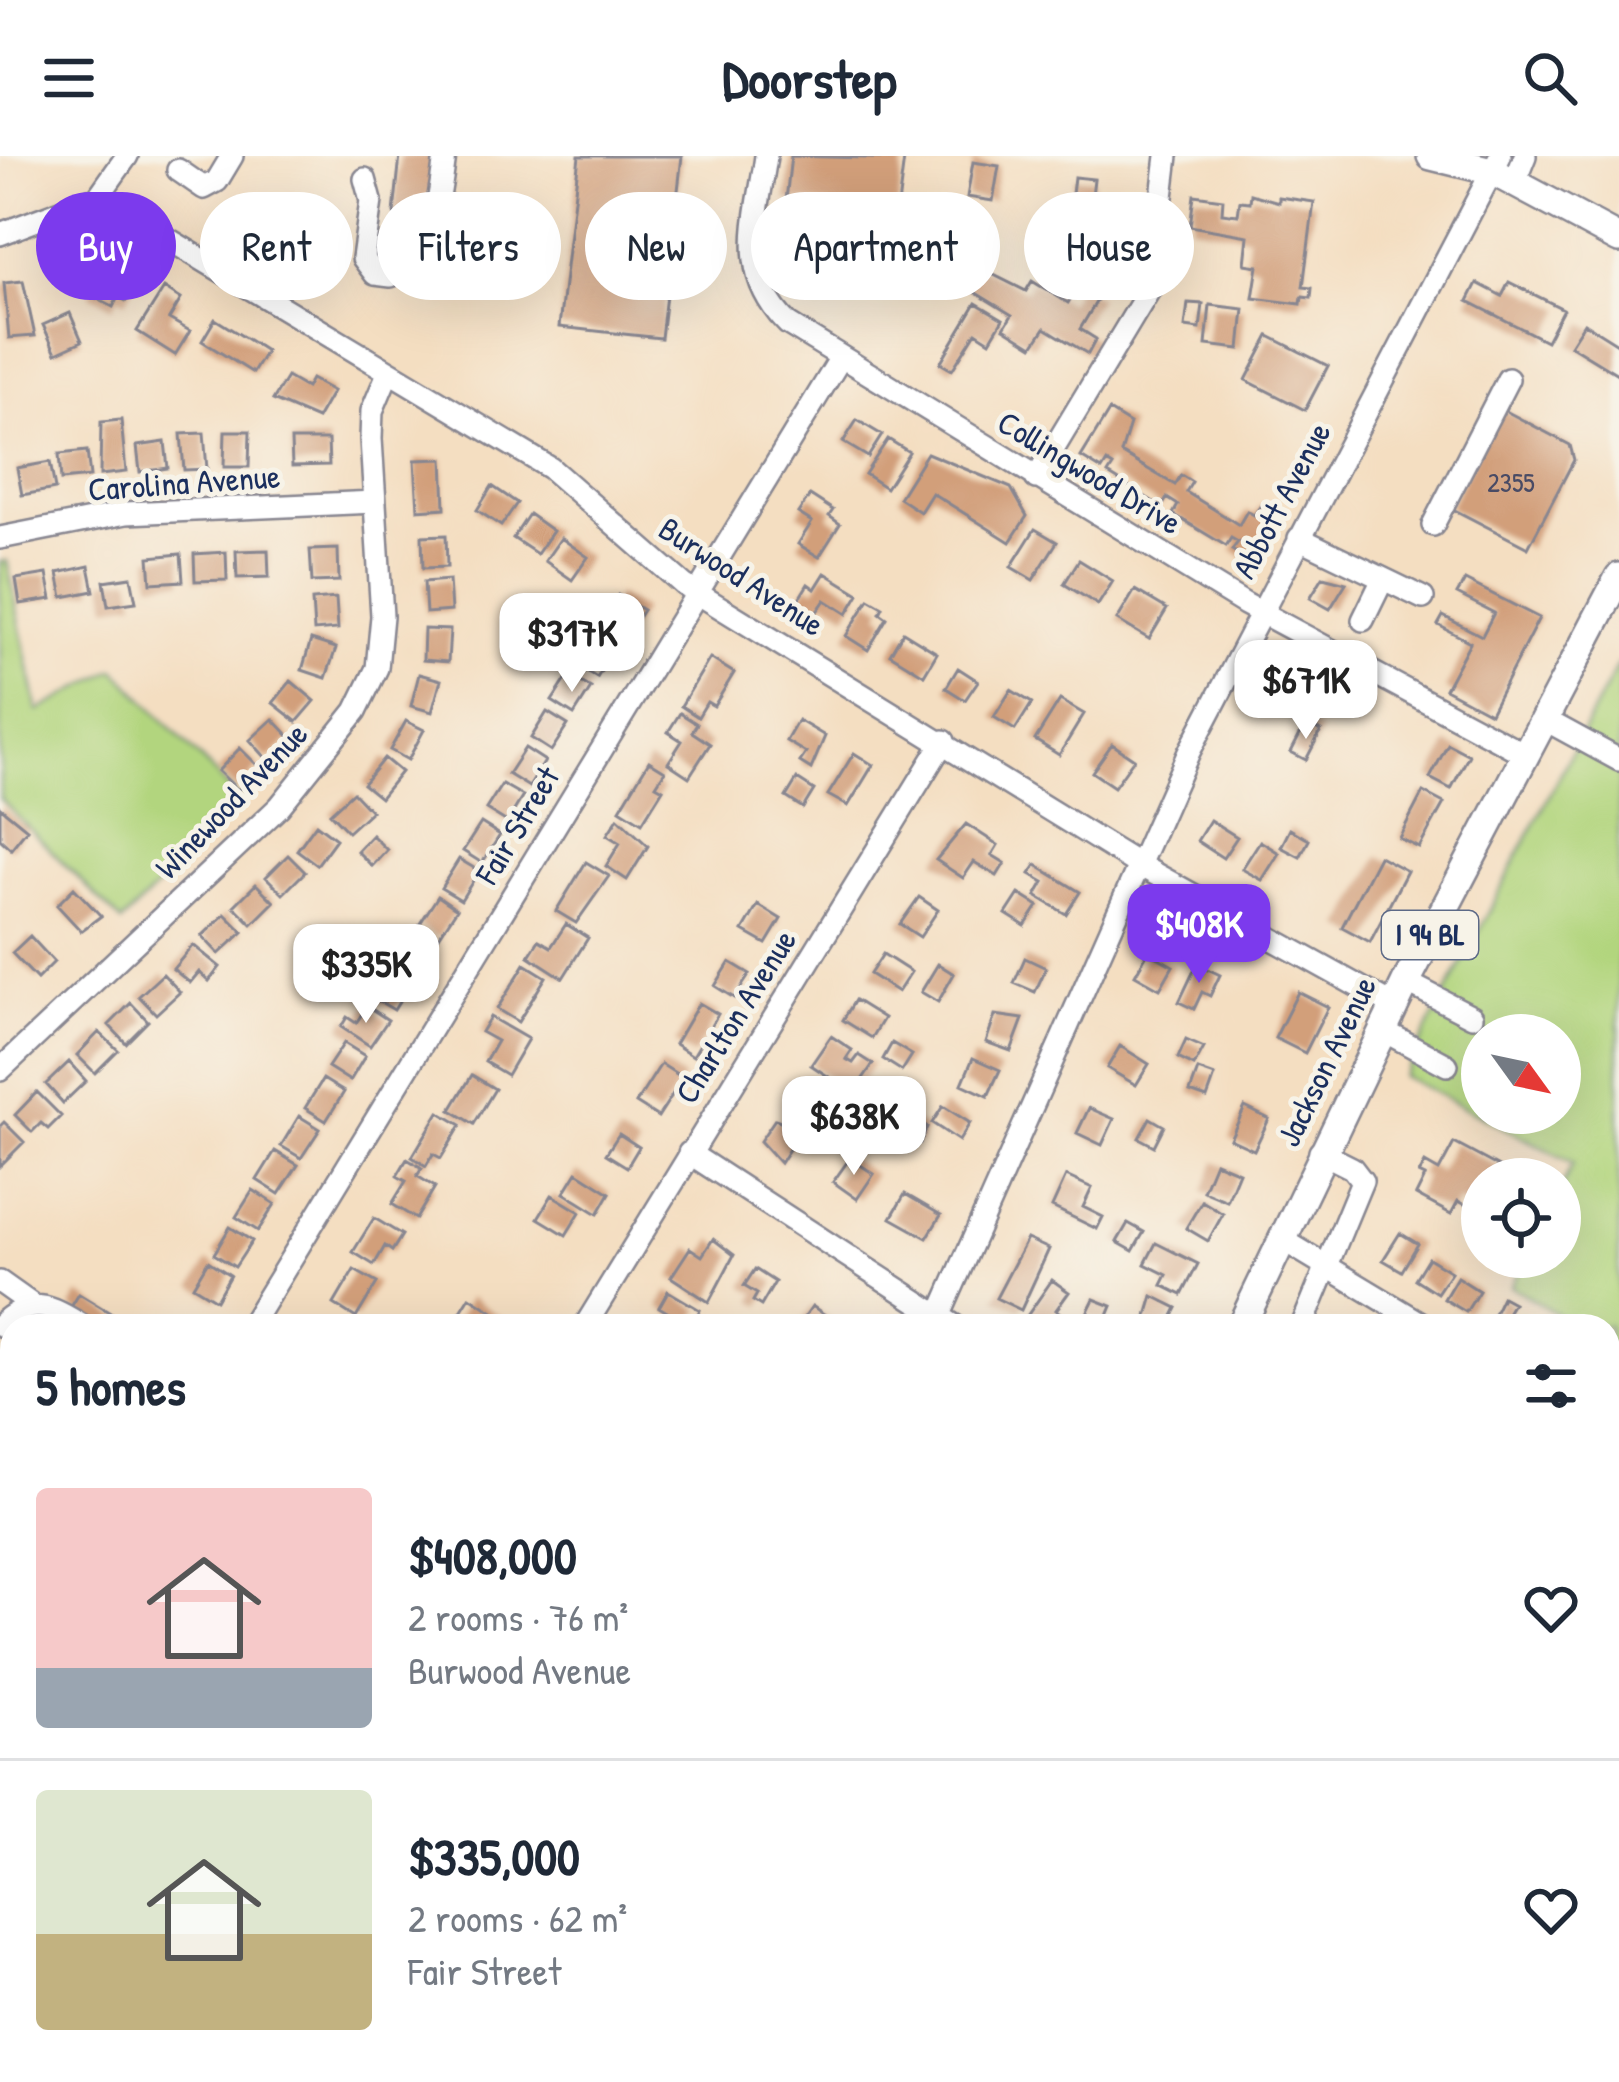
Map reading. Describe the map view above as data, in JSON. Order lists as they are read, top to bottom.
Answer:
{
  "streets": {
    "main road": ["I 94 BL", "Jackson Avenue"],
    "street": [
      "Collingwood Drive",
      "Carolina Avenue",
      "Abbott Avenue",
      "Burwood Avenue",
      "Winewood Avenue",
      "Fair Street",
      "Charlton Avenue"
    ]
  },
  "crossings": [
    ["Collingwood Drive", "Abbott Avenue"],
    ["Collingwood Drive", "Fair Street"],
    ["Collingwood Drive", "Jackson Avenue"],
    ["Carolina Avenue", "Winewood Avenue"],
    ["Abbott Avenue", "Burwood Avenue"],
    ["Burwood Avenue", "Winewood Avenue"],
    ["Burwood Avenue", "Fair Street"],
    ["Burwood Avenue", "Charlton Avenue"],
    ["Burwood Avenue", "Jackson Avenue"]
  ],
  "house_numbers": ["2355"],
  "north": "bottom right",
  "page": {
    "header": "Doorstep",
    "chip": [
      "Buy",
      "Rent",
      "Filters",
      "New",
      "Apartment",
      "House"
    ],
    "price": [
      "$317K",
      "$671K",
      "$408K",
      "$335K",
      "$638K"
    ],
    "heading": "5 homes",
    "list": [
      {
        "name": "$408,000",
        "note": "2 rooms · 76 m² · Burwood Avenue"
      },
      {
        "name": "$335,000",
        "note": "2 rooms · 62 m² · Fair Street"
      }
    ]
  }
}
